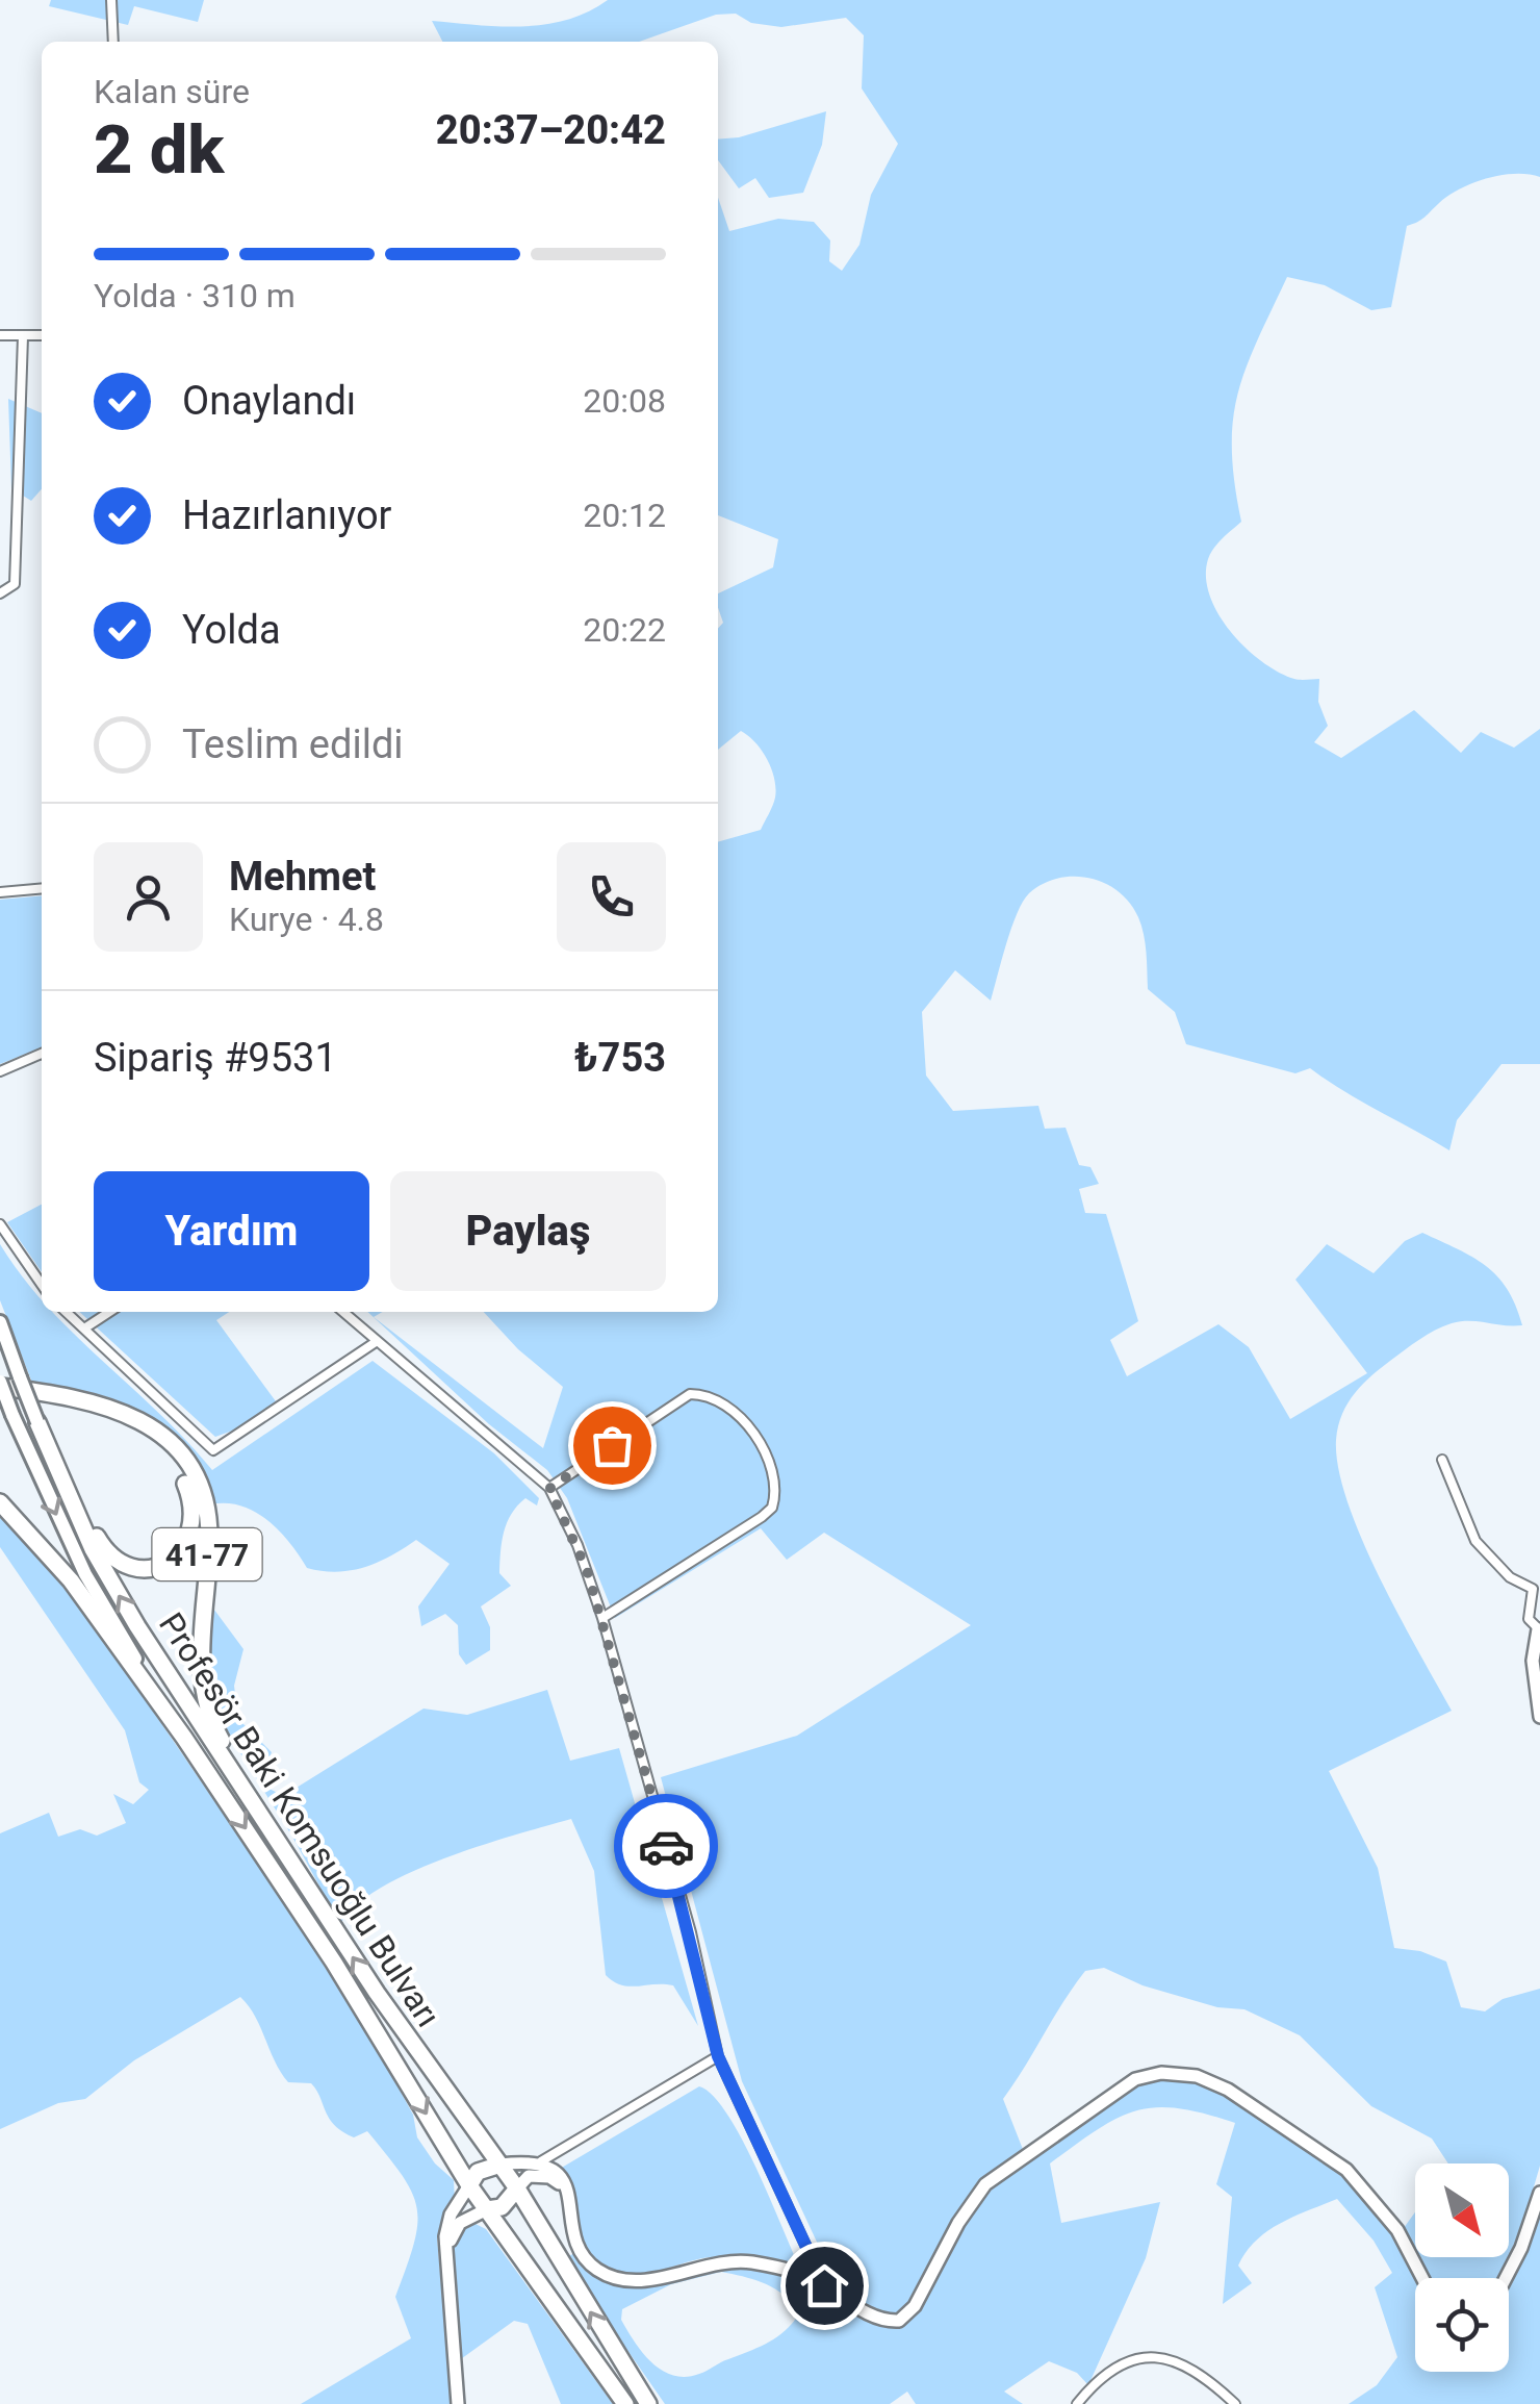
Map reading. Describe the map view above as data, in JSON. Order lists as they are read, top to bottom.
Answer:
{
  "streets": {
    "highway": ["41-77", "Profesör Baki Komsuoğlu Bulvarı"]
  },
  "crossings": [
    ["41-77", "Profesör Baki Komsuoğlu Bulvarı"]
  ],
  "north": "bottom right",
  "page": {
    "heading": ["2 dk", "Kalan süre", "20:37–20:42"],
    "panel": [
      "Mehmet",
      "Kurye · 4.8",
      "Sipariş #9531",
      "₺753"
    ],
    "bar": "Yolda · 310 m",
    "list": [
      ["Onaylandı", "20:08"],
      ["Hazırlanıyor", "20:12"],
      ["Yolda", "20:22"],
      "Teslim edildi"
    ],
    "buttons": ["Yardım", "Paylaş"]
  }
}
